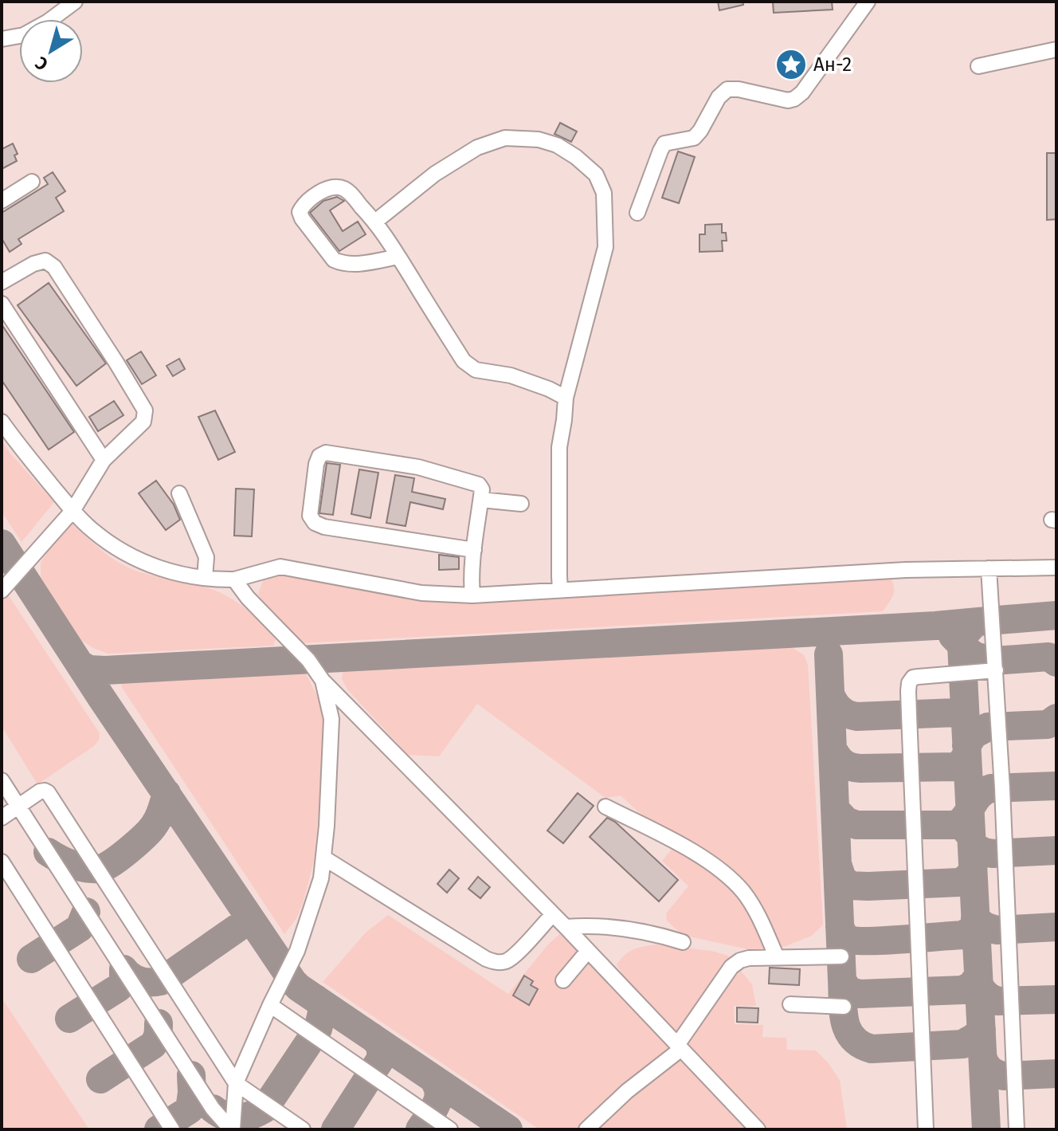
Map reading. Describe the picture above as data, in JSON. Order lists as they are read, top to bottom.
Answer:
{
  "places": {
    "place": ["Ан-2"]
  },
  "north": "bottom left"
}
